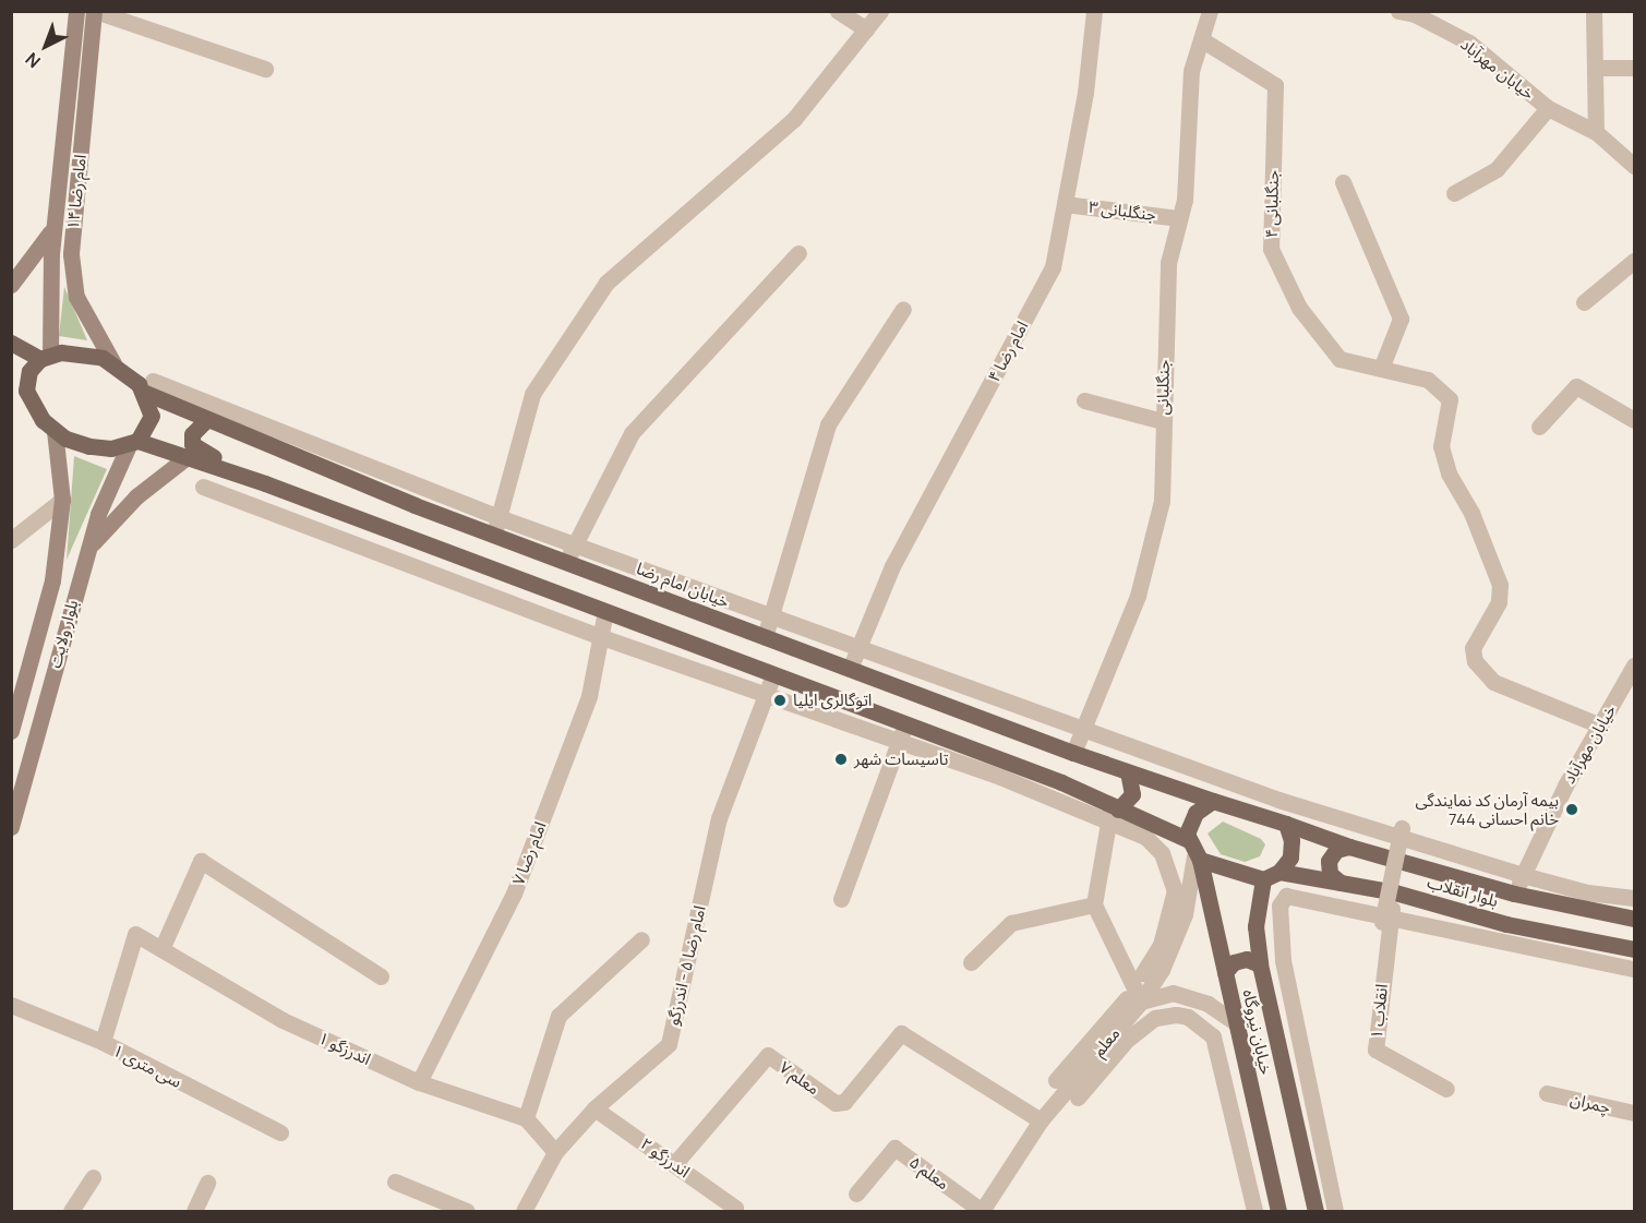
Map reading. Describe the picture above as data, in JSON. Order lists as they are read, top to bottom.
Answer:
{
  "streets": {
    "main road": [
      "امام رضا ۱۴",
      "خیابان امام رضا",
      "بلوار ولایت",
      "بلوار انقلاب",
      "خیابان نیروگاه"
    ],
    "street": [
      "خیابان مهرآباد",
      "جنگلبانی ۴",
      "جنگلبانی ۳",
      "امام رضا ۴",
      "جنگلبانی",
      "امام رضا ۷",
      "امام رضا ۵ - اندرزگو",
      "انقلاب ۱",
      "معلم",
      "اندرزگو ۱",
      "سی متری ۱",
      "معلم ۷",
      "چمران",
      "اندرزگو ۲",
      "معلم ۵"
    ]
  },
  "crossings": [
    ["خیابان مهرآباد", "جنگلبانی ۴"],
    ["خیابان مهرآباد", "بلوار انقلاب"],
    ["امام رضا ۱۴", "خیابان امام رضا"],
    ["امام رضا ۱۴", "بلوار ولایت"],
    ["جنگلبانی ۴", "جنگلبانی"],
    ["جنگلبانی ۳", "امام رضا ۴"],
    ["جنگلبانی ۳", "جنگلبانی"],
    ["امام رضا ۴", "خیابان امام رضا"],
    ["جنگلبانی", "خیابان امام رضا"],
    ["خیابان امام رضا", "بلوار ولایت"],
    ["خیابان امام رضا", "بلوار انقلاب"],
    ["امام رضا ۷", "اندرزگو ۱"],
    ["بلوار انقلاب", "انقلاب ۱"],
    ["امام رضا ۵ - اندرزگو", "اندرزگو ۲"],
    ["خیابان نیروگاه", "معلم"],
    ["معلم", "معلم ۷"],
    ["معلم", "معلم ۵"],
    ["اندرزگو ۱", "سی متری ۱"],
    ["معلم ۷", "اندرزگو ۲"]
  ],
  "places": ["اتوگالری ایلیا", "تاسیسات شهر", "بیمه آرمان کد نمایندگی 744 خانم احسانی"],
  "north": "bottom left"
}
